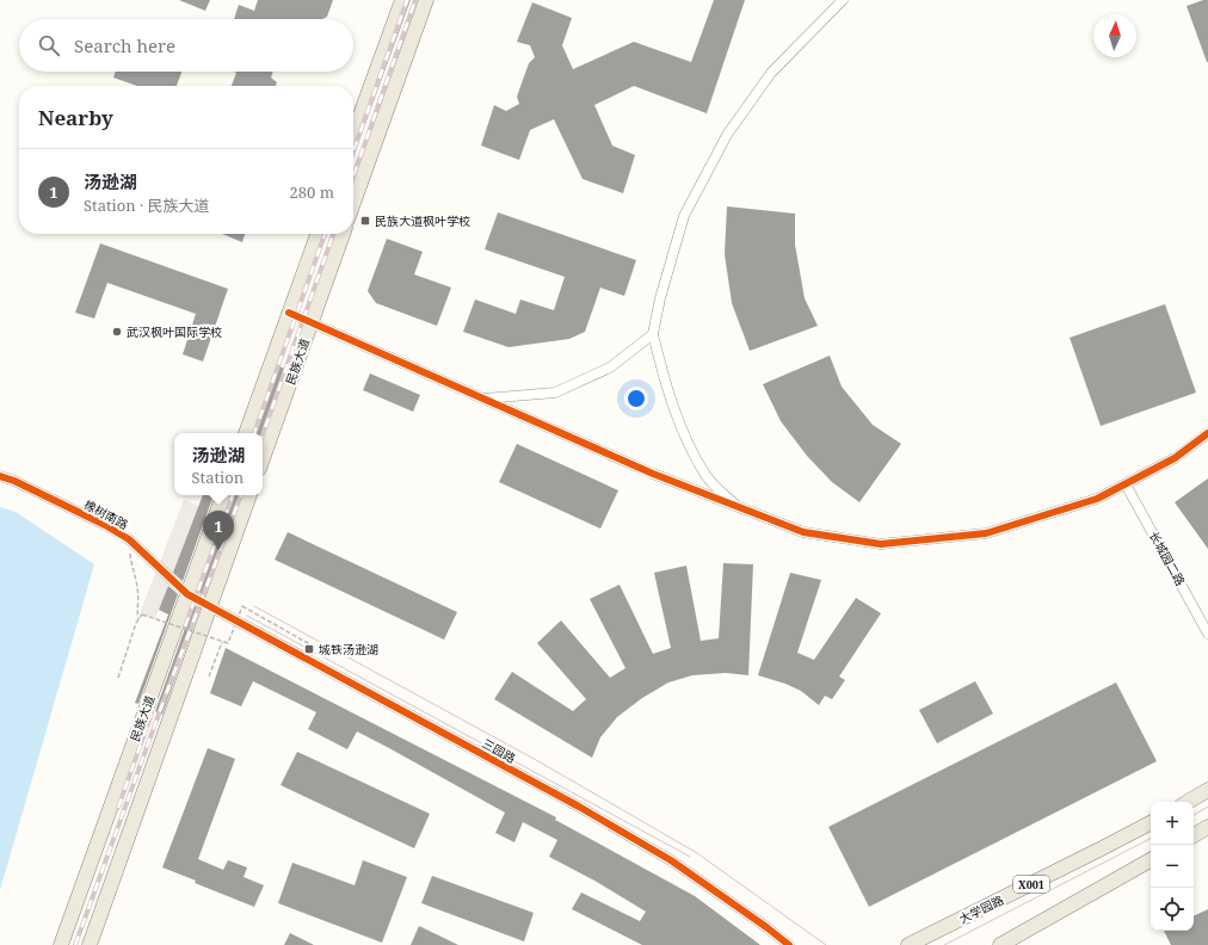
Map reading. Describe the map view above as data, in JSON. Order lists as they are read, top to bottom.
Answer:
{
  "streets": {
    "main road": ["民族大道", "X001", "大学园路"],
    "street": ["橡树南路", "长城园二路", "三园路"]
  },
  "crossings": [
    ["民族大道", "橡树南路"],
    ["民族大道", "三园路"],
    ["橡树南路", "三园路"]
  ],
  "places": {
    "transit": ["民族大道枫叶学校", "城铁汤逊湖"],
    "other": ["武汉枫叶国际学校"]
  },
  "north": "top",
  "page": {
    "search": "Search here",
    "heading": "Nearby",
    "list": [
      {
        "mark": "1",
        "name": "汤逊湖",
        "note": "Station · 民族大道",
        "value": "280 m"
      }
    ],
    "popup": ["汤逊湖", "Station"],
    "pins": "1",
    "map_buttons": ["+", "−"]
  }
}
